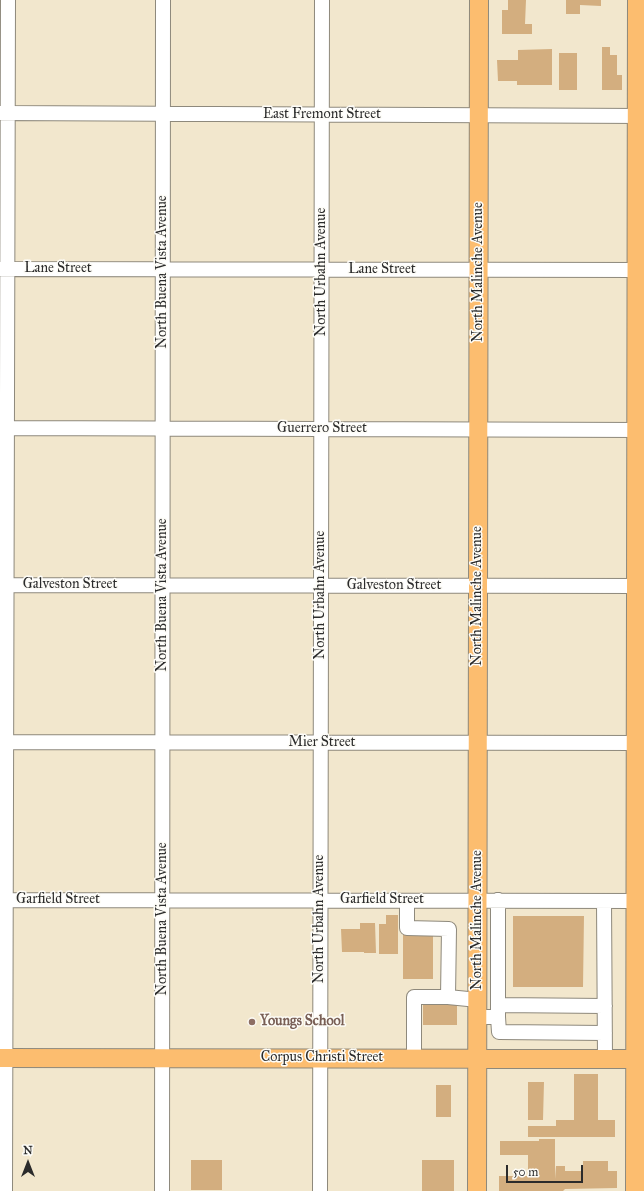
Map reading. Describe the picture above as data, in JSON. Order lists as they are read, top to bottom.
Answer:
{
  "streets": {
    "main road": ["North Malinche Avenue", "Corpus Christi Street"],
    "street": [
      "East Fremont Street",
      "Lane Street",
      "North Buena Vista Avenue",
      "North Urbahn Avenue",
      "Guerrero Street",
      "Galveston Street",
      "Mier Street",
      "Garfield Street"
    ]
  },
  "crossings": [
    ["East Fremont Street", "North Buena Vista Avenue"],
    ["East Fremont Street", "North Urbahn Avenue"],
    ["East Fremont Street", "North Malinche Avenue"],
    ["Lane Street", "North Buena Vista Avenue"],
    ["Lane Street", "North Urbahn Avenue"],
    ["Lane Street", "North Malinche Avenue"],
    ["North Buena Vista Avenue", "Guerrero Street"],
    ["North Buena Vista Avenue", "Galveston Street"],
    ["North Buena Vista Avenue", "Mier Street"],
    ["North Buena Vista Avenue", "Garfield Street"],
    ["North Buena Vista Avenue", "Corpus Christi Street"],
    ["North Urbahn Avenue", "Guerrero Street"],
    ["North Urbahn Avenue", "Galveston Street"],
    ["North Urbahn Avenue", "Mier Street"],
    ["North Urbahn Avenue", "Garfield Street"],
    ["North Urbahn Avenue", "Corpus Christi Street"],
    ["North Malinche Avenue", "Guerrero Street"],
    ["North Malinche Avenue", "Galveston Street"],
    ["North Malinche Avenue", "Mier Street"],
    ["North Malinche Avenue", "Garfield Street"],
    ["North Malinche Avenue", "Corpus Christi Street"]
  ],
  "places": ["Youngs School"],
  "scale_bar": "50 m",
  "north": "top"
}
